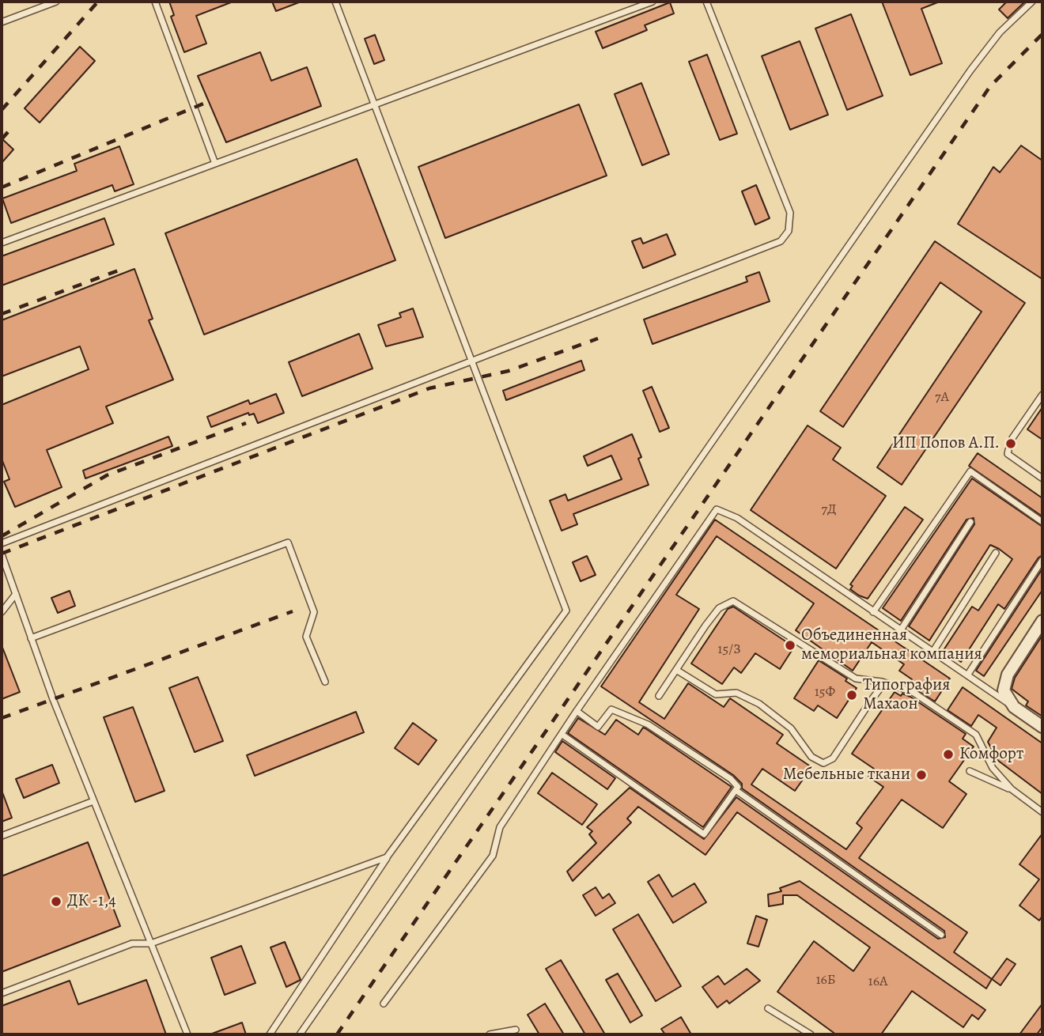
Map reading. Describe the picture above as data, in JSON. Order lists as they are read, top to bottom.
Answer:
{
  "places": [
    "ИП Попов А.П.",
    "Объединенная мемориальная компания",
    "Типография Махаон",
    "Комфорт",
    "Мебельные ткани",
    "ДК -1,4"
  ],
  "house_numbers": [
    "7А",
    "7Д",
    "15/З",
    "15Ф",
    "16Б",
    "16А"
  ]
}
